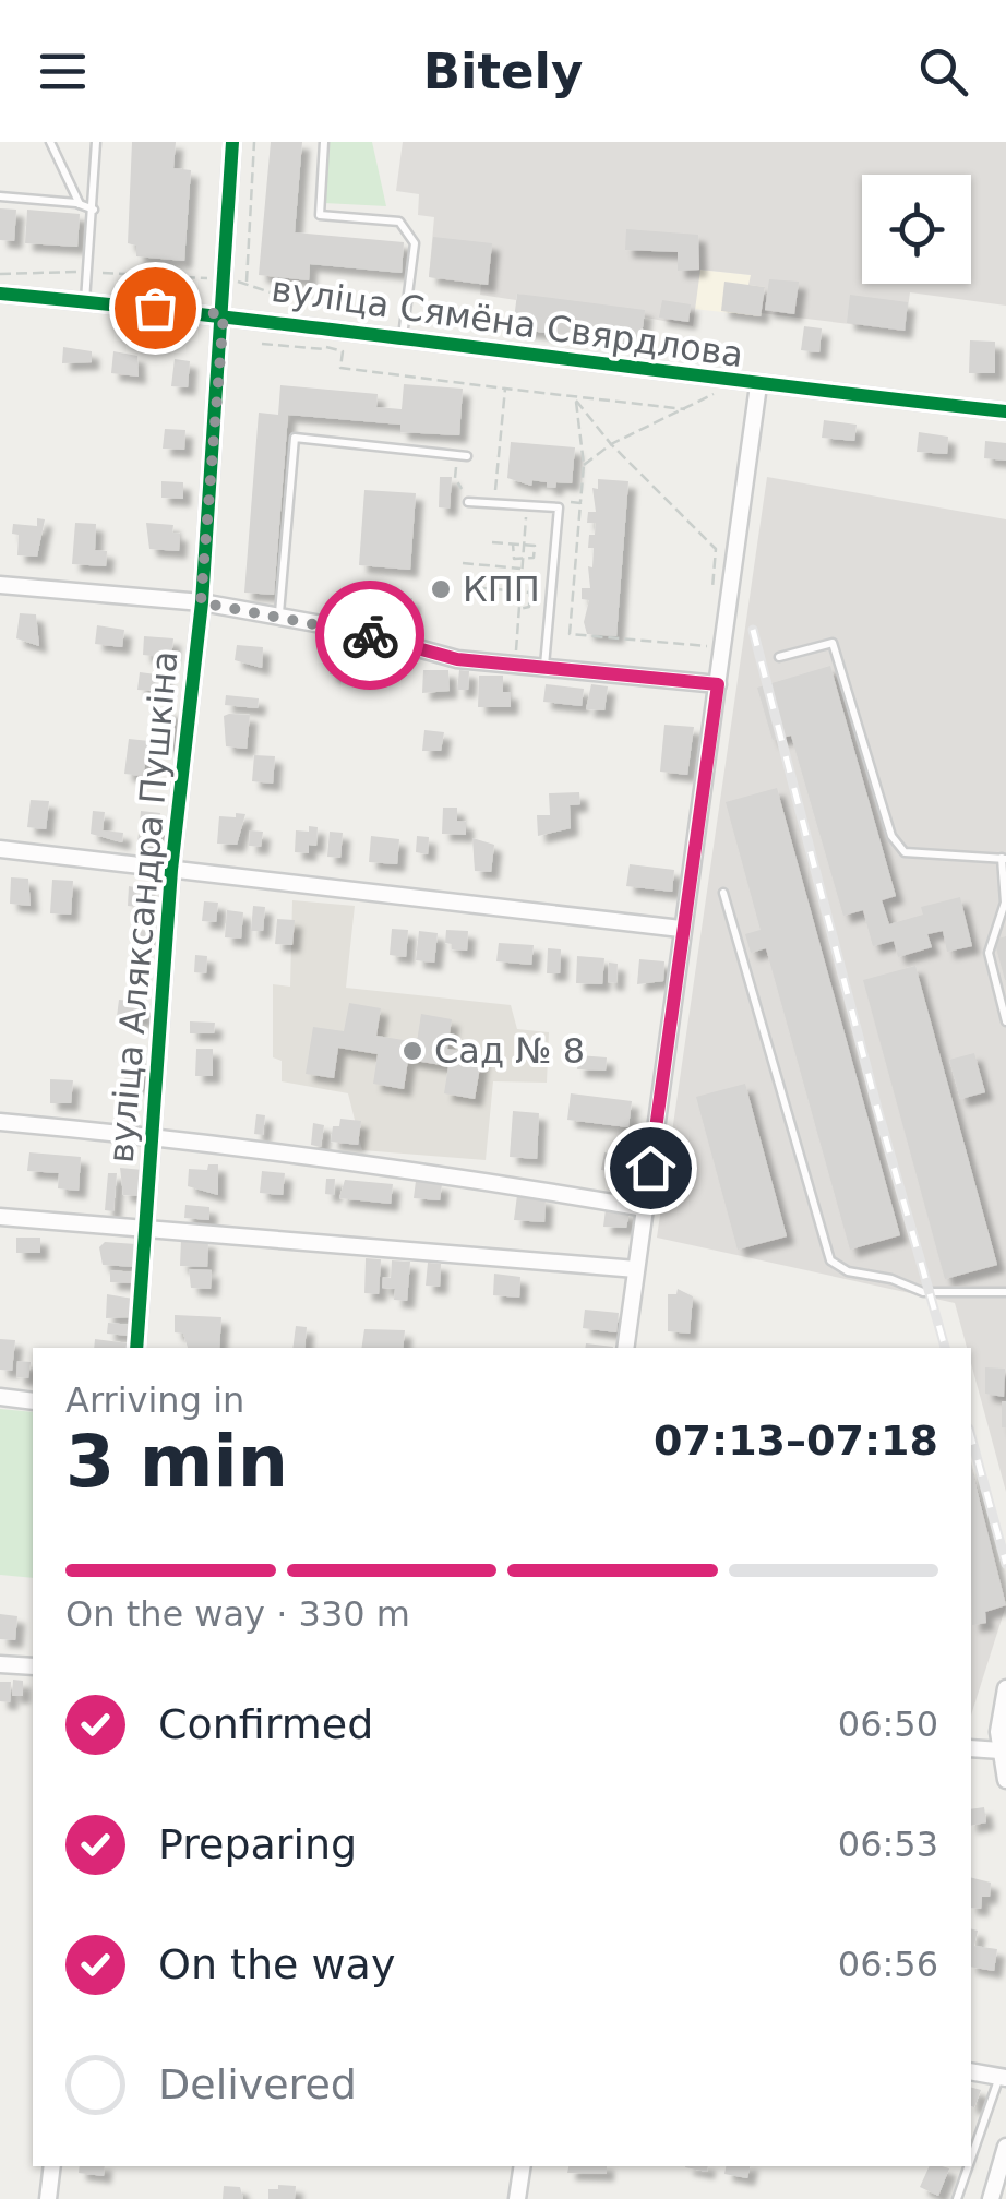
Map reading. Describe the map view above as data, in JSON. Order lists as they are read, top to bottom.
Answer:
{
  "streets": {
    "street": ["вуліца Сямёна Свярдлова", "вуліца Аляксандра Пушкіна"]
  },
  "crossings": [
    ["вуліца Сямёна Свярдлова", "вуліца Аляксандра Пушкіна"]
  ],
  "places": ["КПП", "Сад № 8"],
  "page": {
    "header": "Bitely",
    "heading": ["3 min", "Arriving in", "07:13–07:18"],
    "bar": "On the way · 330 m",
    "list": [
      ["Confirmed", "06:50"],
      ["Preparing", "06:53"],
      ["On the way", "06:56"],
      "Delivered"
    ]
  }
}
